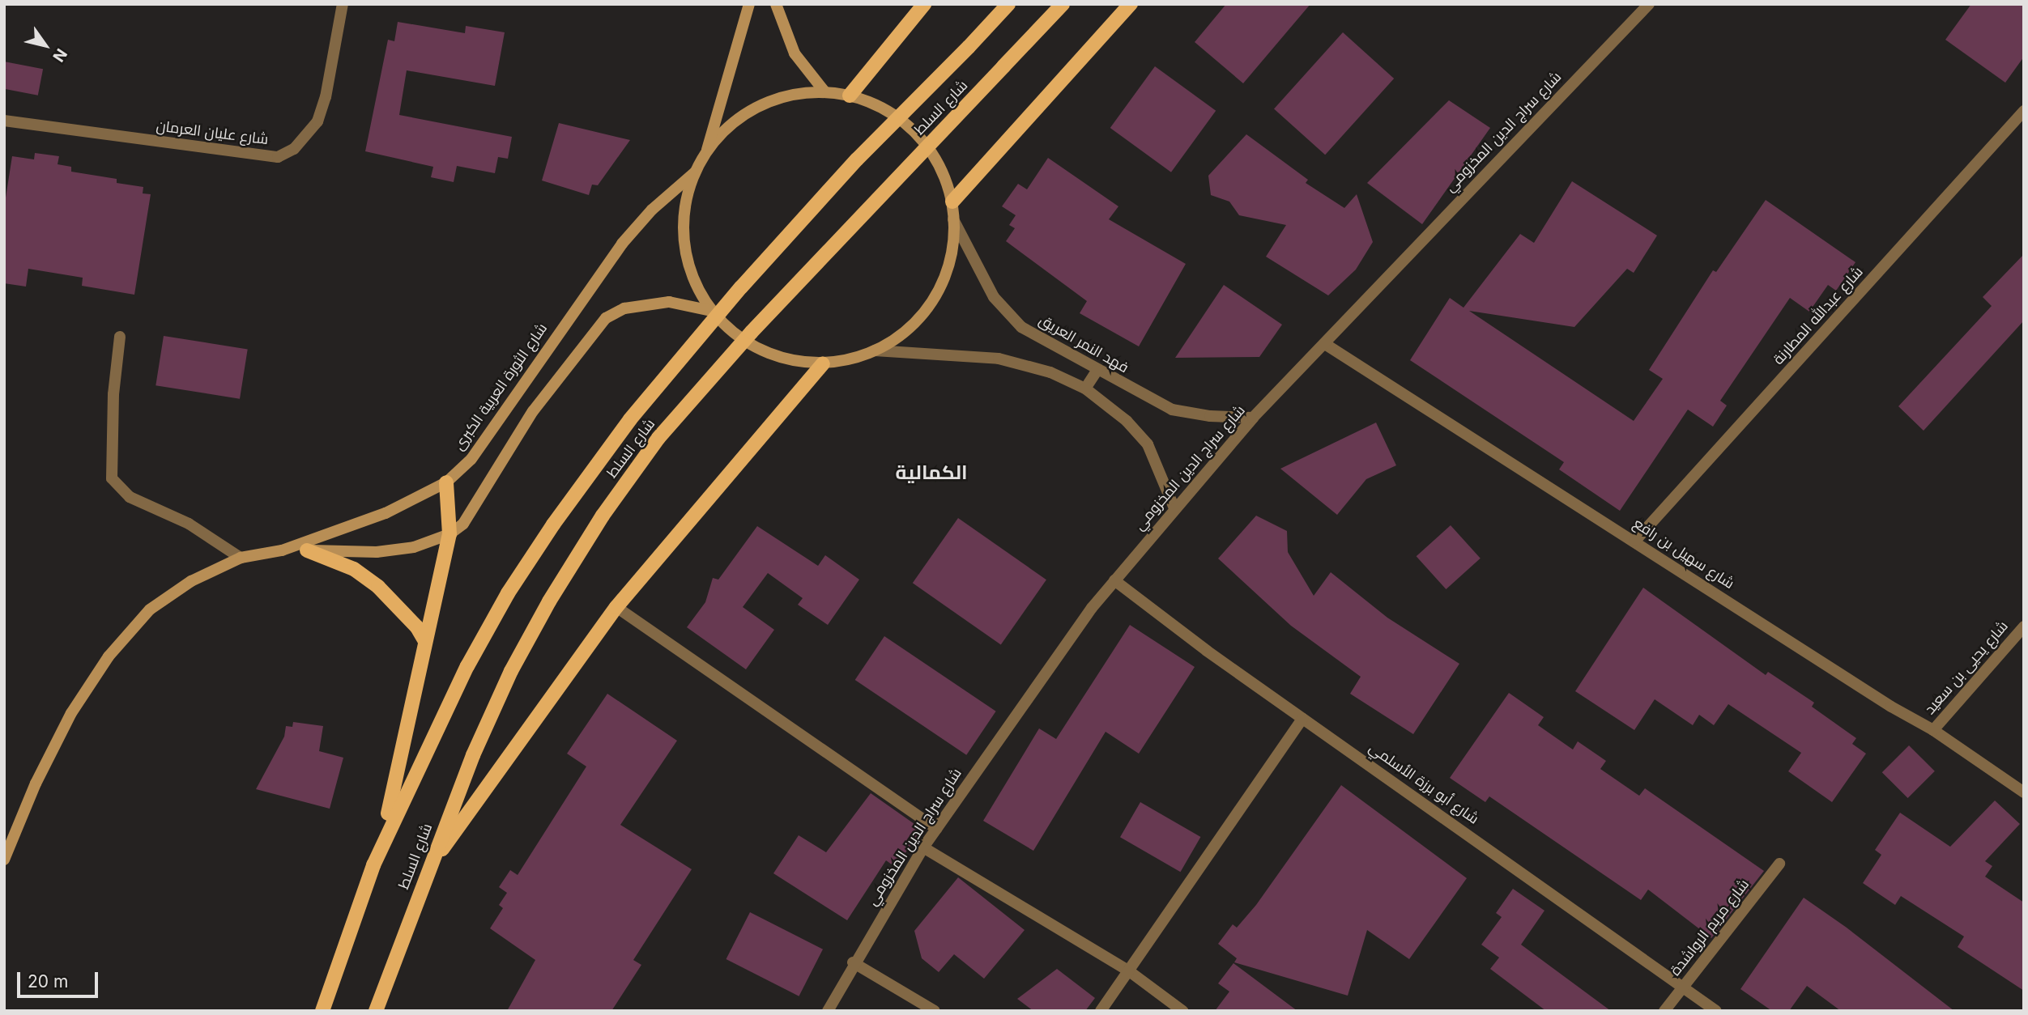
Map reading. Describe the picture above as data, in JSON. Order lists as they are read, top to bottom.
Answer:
{
  "streets": {
    "main road": ["شارع السلط"],
    "street": [
      "شارع سراج الدين المخزومي",
      "شارع عليان العرمان",
      "شارع عبدالله المطارنة",
      "فهد النمر العريق",
      "شارع الثورة العربية الكبرى",
      "شارع سهيل بن رافع",
      "شارع يحيى بن سعيد",
      "شارع أبو برزة الأسلمي",
      "شارع مريم الرواشدة"
    ]
  },
  "crossings": [
    ["شارع سراج الدين المخزومي", "فهد النمر العريق"],
    ["شارع سراج الدين المخزومي", "شارع سهيل بن رافع"],
    ["شارع سراج الدين المخزومي", "شارع أبو برزة الأسلمي"],
    ["شارع عبدالله المطارنة", "شارع سهيل بن رافع"],
    ["شارع سهيل بن رافع", "شارع يحيى بن سعيد"],
    ["شارع أبو برزة الأسلمي", "شارع مريم الرواشدة"]
  ],
  "districts": ["الكمالية"],
  "scale_bar": "20 m",
  "north": "bottom right"
}
